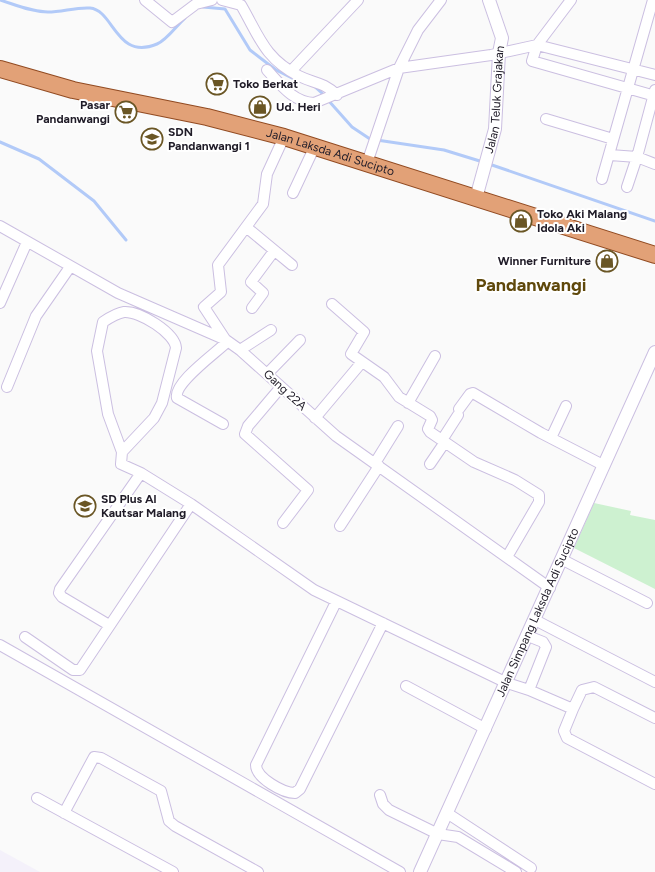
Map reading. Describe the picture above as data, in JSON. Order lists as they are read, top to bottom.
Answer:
{
  "streets": {
    "main road": ["Jalan Laksda Adi Sucipto"],
    "street": ["Jalan Teluk Grajakan", "Gang 22A", "Jalan Simpang Laksda Adi Sucipto"]
  },
  "crossings": [
    ["Jalan Teluk Grajakan", "Jalan Laksda Adi Sucipto"],
    ["Gang 22A", "Jalan Simpang Laksda Adi Sucipto"]
  ],
  "districts": ["Pandanwangi"],
  "places": {
    "supermarket": ["Toko Berkat", "Pasar Pandanwangi"],
    "shop": ["Ud. Heri", "Toko Aki Malang Idola Aki", "Winner Furniture"],
    "school or university": ["SDN Pandanwangi 1", "SD Plus Al Kautsar Malang"]
  }
}
